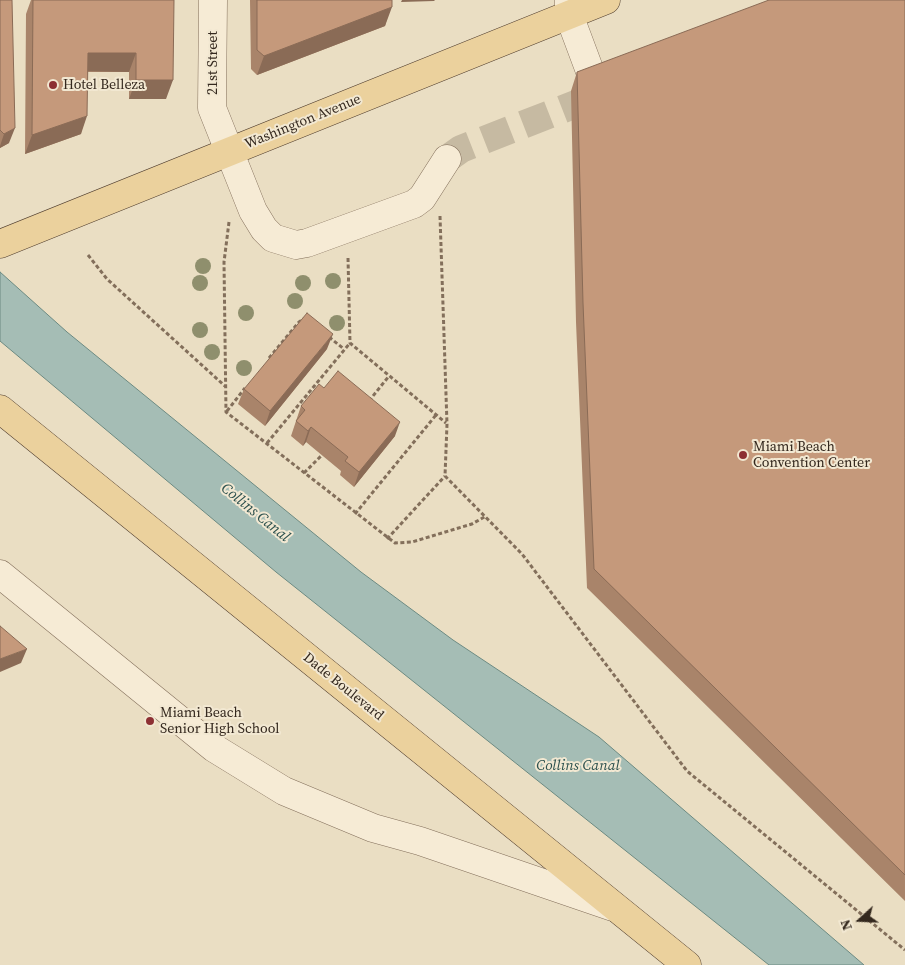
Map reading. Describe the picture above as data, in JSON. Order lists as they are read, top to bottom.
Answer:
{
  "streets": {
    "main road": ["Washington Avenue", "Dade Boulevard"],
    "street": ["21st Street"]
  },
  "crossings": [
    ["21st Street", "Washington Avenue"]
  ],
  "water": ["Collins Canal"],
  "places": ["Hotel Belleza", "Miami Beach Convention Center", "Miami Beach Senior High School"],
  "north": "left"
}
